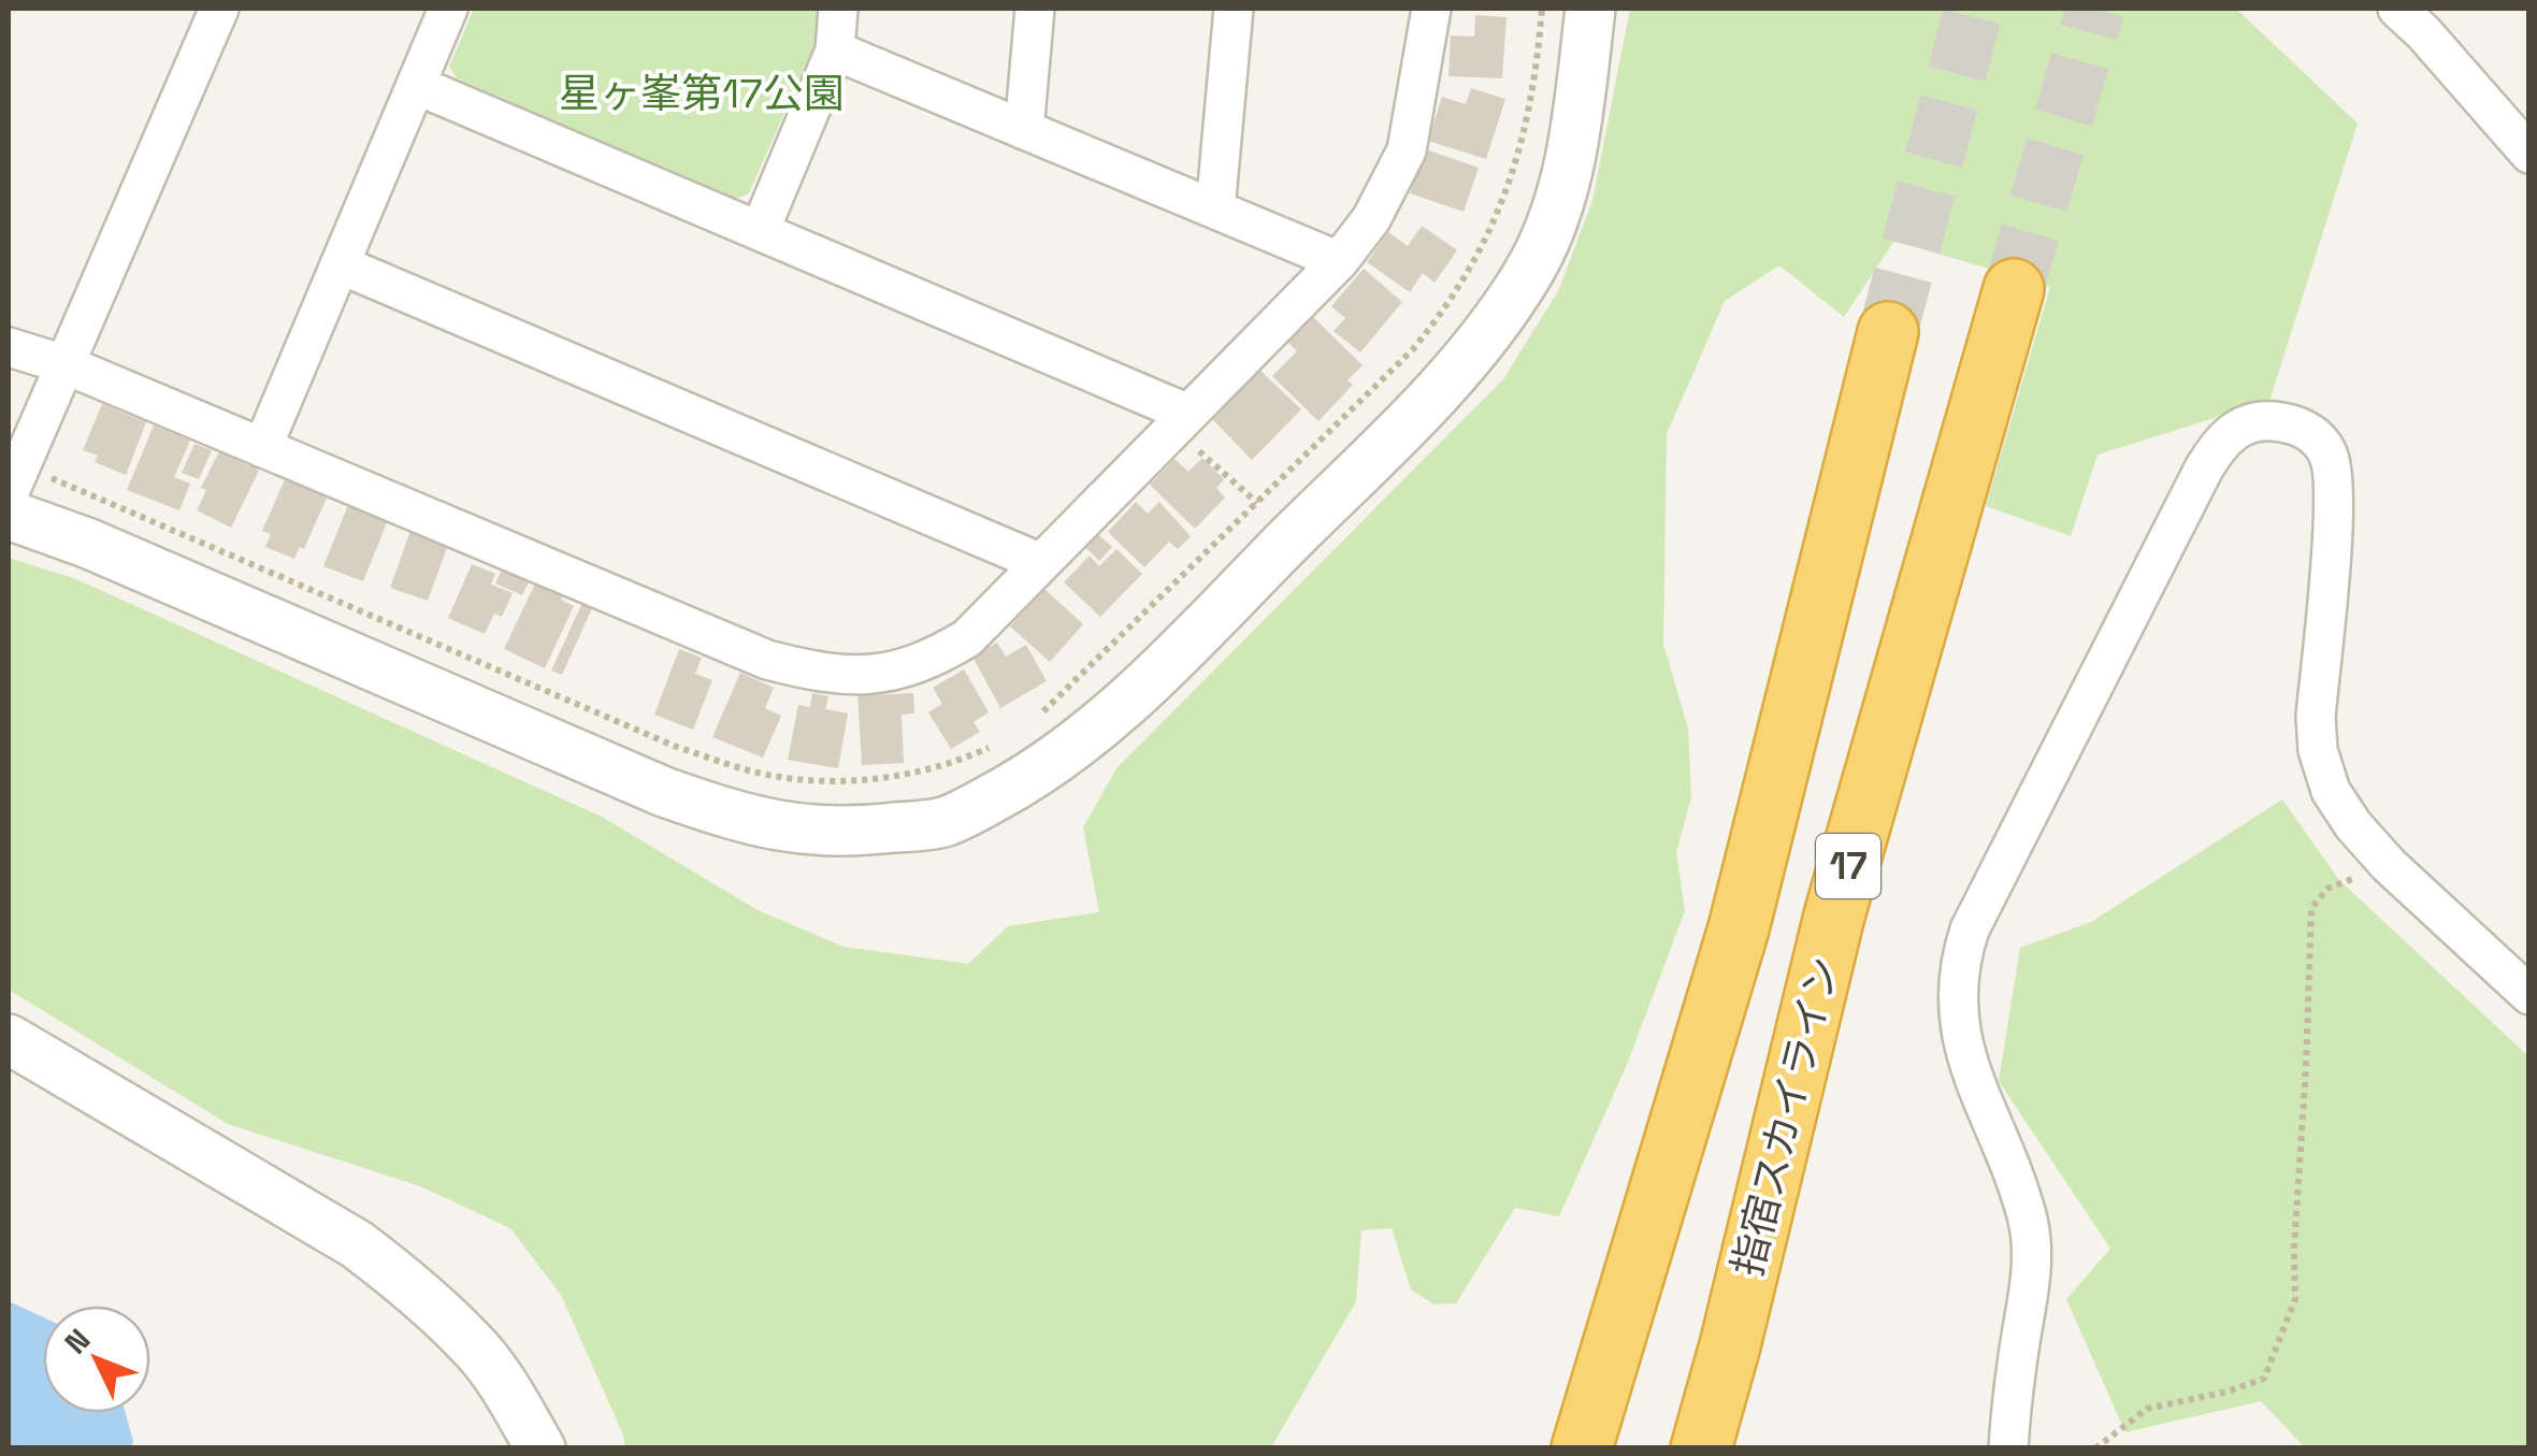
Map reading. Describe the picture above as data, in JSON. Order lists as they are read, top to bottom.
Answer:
{
  "streets": {
    "highway": ["17", "指宿スカイライン"]
  },
  "parks": ["星ヶ峯第17公園"],
  "north": "top left"
}
